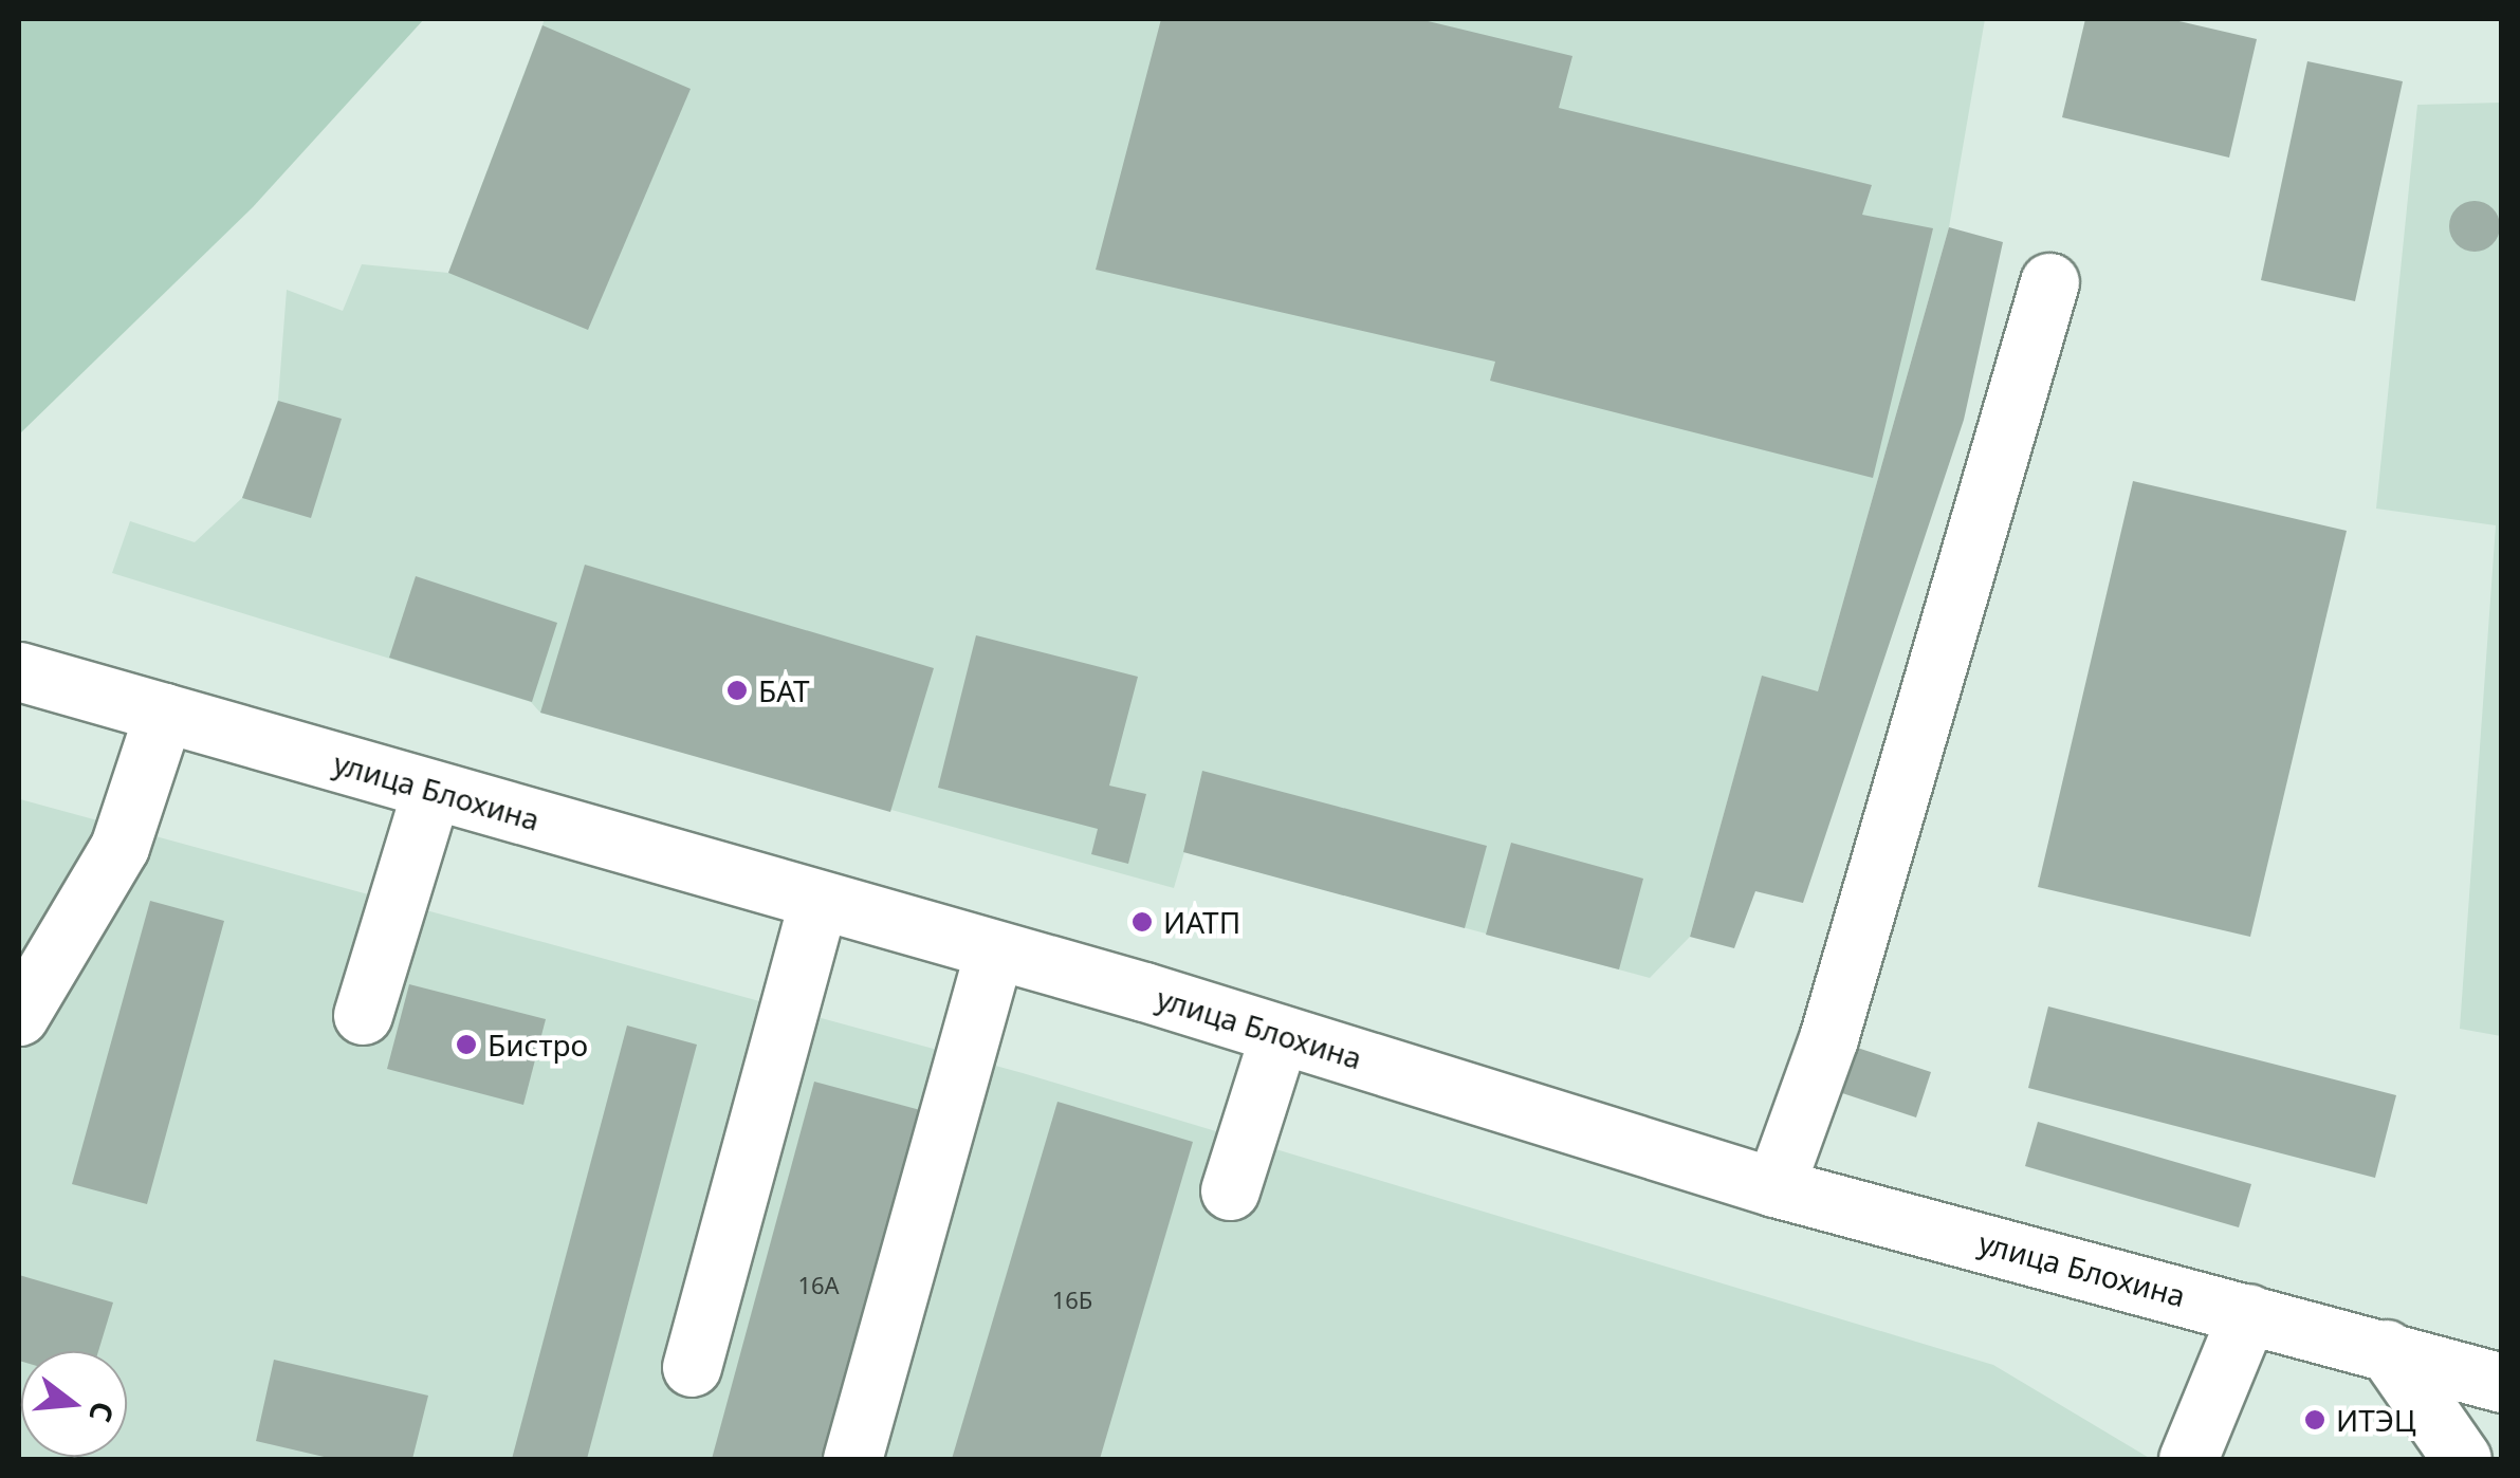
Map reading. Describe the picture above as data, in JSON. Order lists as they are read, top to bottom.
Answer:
{
  "streets": {
    "street": ["улица Блохина"]
  },
  "places": [
    "БАТ",
    "ИАТП",
    "Бистро",
    "ИТЭЦ"
  ],
  "house_numbers": ["16А", "16Б"],
  "north": "right"
}
